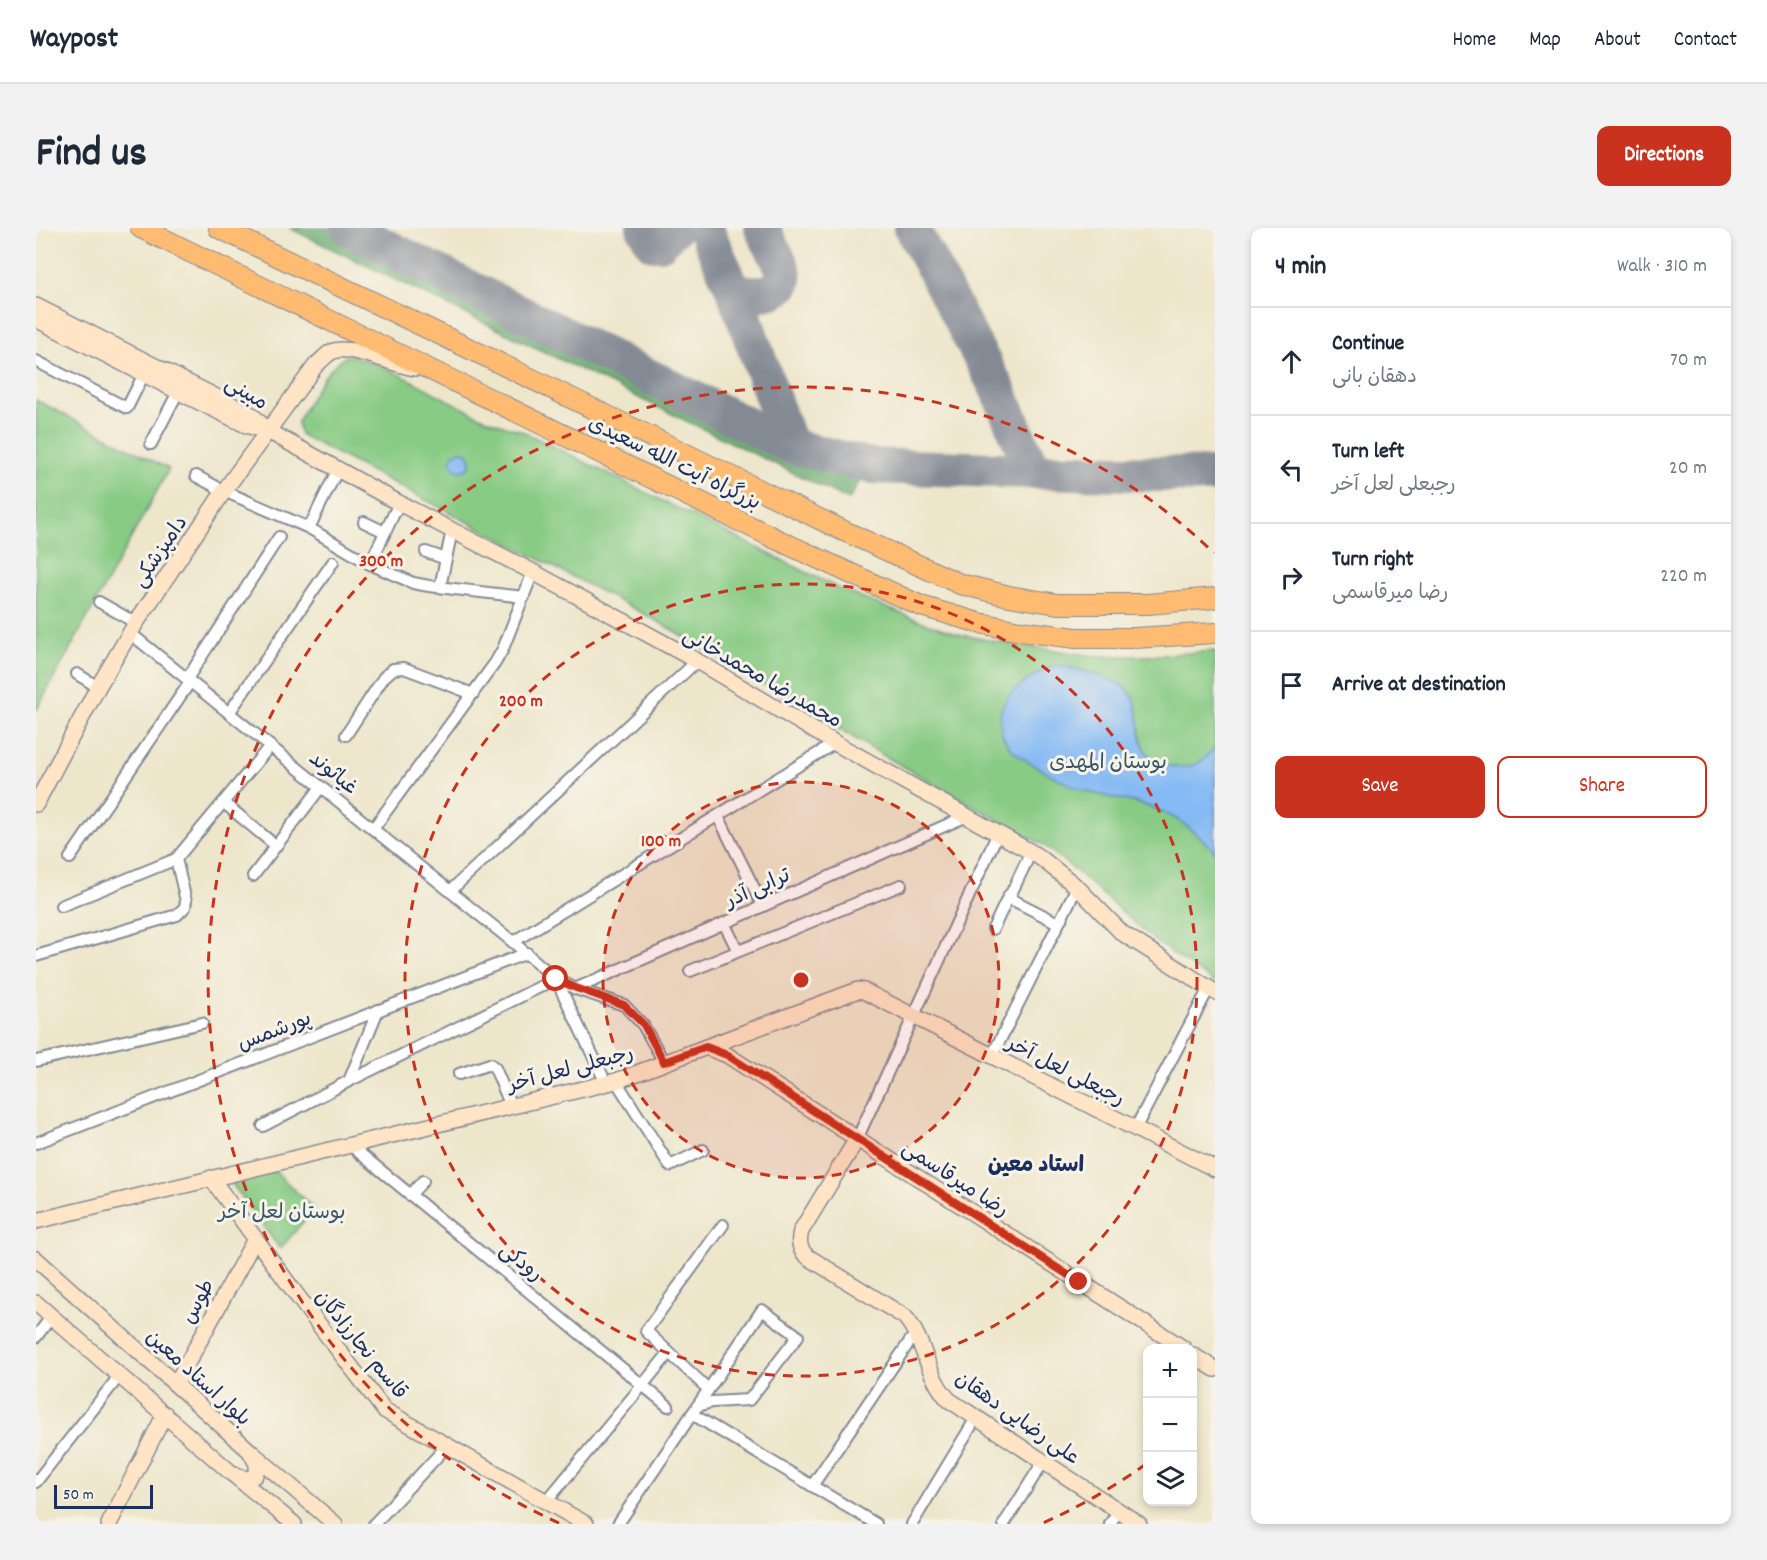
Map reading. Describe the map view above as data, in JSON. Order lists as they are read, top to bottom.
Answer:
{
  "streets": {
    "highway": ["بزرگراه آیت الله سعیدی"],
    "street": [
      "مبینی",
      "دامپزشکی",
      "محمدرضا محمدخانی",
      "غیاثوند",
      "ترابی آذر",
      "پورشمس",
      "رجبعلی لعل آخر",
      "رضا میرقاسمی",
      "رودکی",
      "طوس",
      "قاسم نجارزادگان",
      "بلوار استاد معین",
      "علی رضایی دهقان"
    ]
  },
  "crossings": [
    ["مبینی", "دامپزشکی"],
    ["مبینی", "محمدرضا محمدخانی"],
    ["بزرگراه آیت الله سعیدی", "دامپزشکی"],
    ["دامپزشکی", "محمدرضا محمدخانی"],
    ["دامپزشکی", "غیاثوند"],
    ["محمدرضا محمدخانی", "ترابی آذر"],
    ["غیاثوند", "پورشمس"],
    ["رجبعلی لعل آخر", "رضا میرقاسمی"],
    ["رجبعلی لعل آخر", "رودکی"],
    ["رجبعلی لعل آخر", "قاسم نجارزادگان"],
    ["رضا میرقاسمی", "علی رضایی دهقان"],
    ["طوس", "قاسم نجارزادگان"],
    ["طوس", "بلوار استاد معین"]
  ],
  "districts": ["استاد معین"],
  "parks": ["بوستان المهدی", "بوستان لعل آخر"],
  "scale_bar": "50 m",
  "page": {
    "header": "Waypost",
    "nav": [
      "Home",
      "Map",
      "About",
      "Contact"
    ],
    "title": "Find us",
    "buttons": [
      "Directions",
      ["Save", "Share"]
    ],
    "heading": ["4 min", "Walk · 310 m"],
    "list": [
      ["Continue", "دهقان بانی", "70 m"],
      ["Turn left", "رجبعلی لعل آخر", "20 m"],
      ["Turn right", "رضا میرقاسمی", "220 m"],
      "Arrive at destination"
    ],
    "map_buttons": ["+", "−"],
    "scale": "50 m"
  },
  "rings": ["300 m", "200 m", "100 m"]
}
